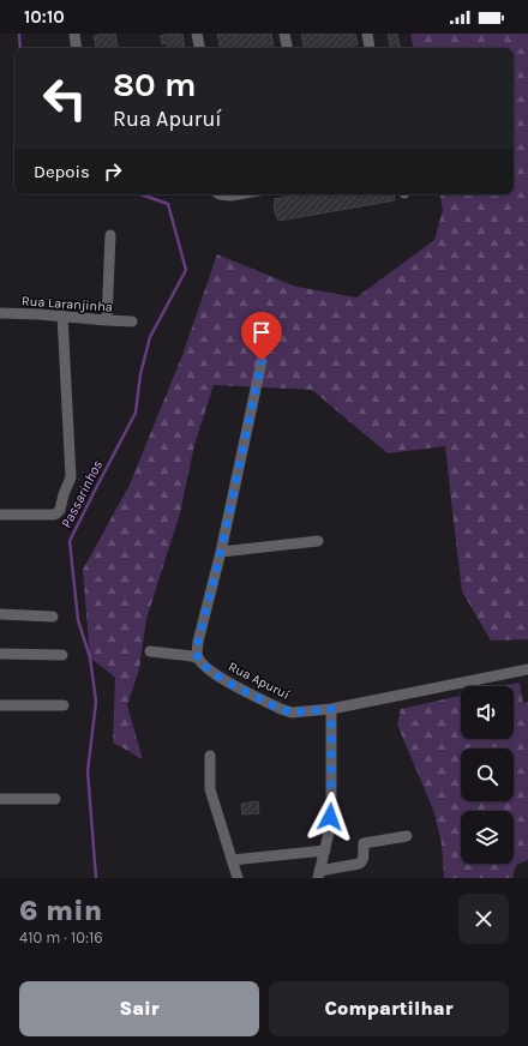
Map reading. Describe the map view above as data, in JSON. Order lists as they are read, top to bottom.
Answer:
{
  "streets": {
    "street": ["Rua Laranjinha", "Rua Apuruí"]
  },
  "water": ["Passarinhos"],
  "page": {
    "status": "10:10",
    "turn": ["80 m", "Rua Apuruí"],
    "then": "Depois",
    "heading": ["6 min", "410 m · 10:16"],
    "buttons": ["Sair", "Compartilhar"]
  }
}
